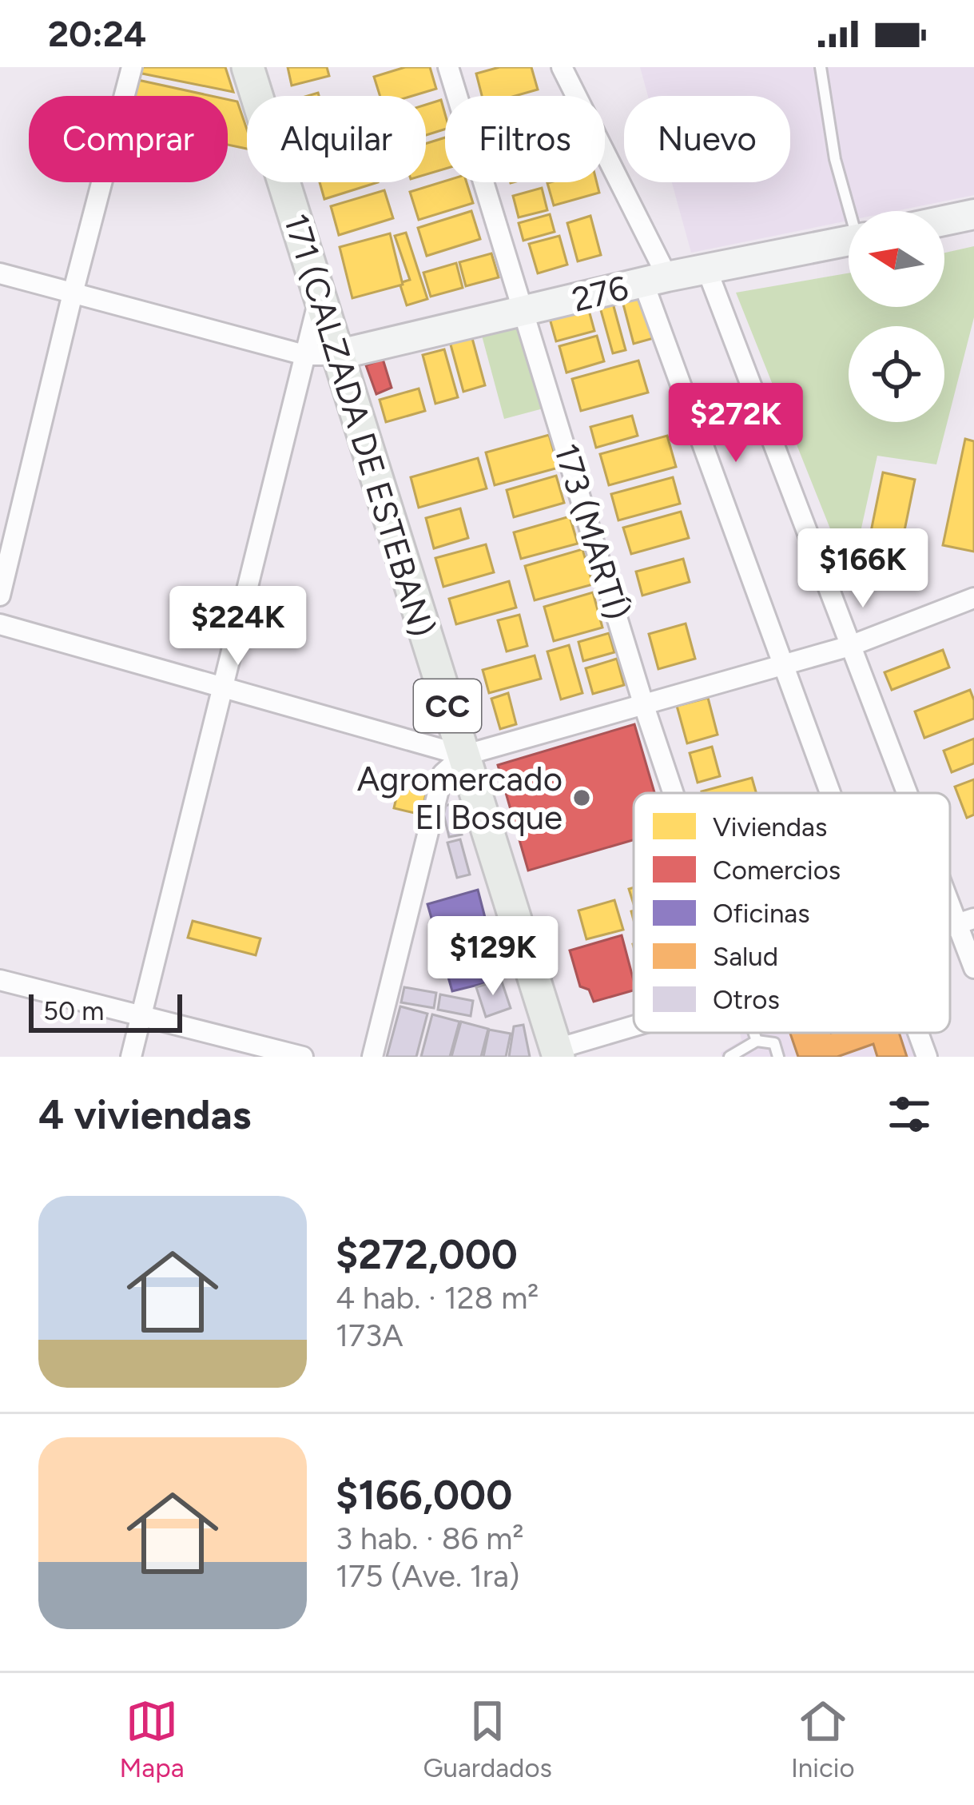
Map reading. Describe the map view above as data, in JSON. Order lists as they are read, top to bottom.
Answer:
{
  "streets": {
    "main road": ["171 (CALZADA DE ESTEBAN)", "CC"],
    "street": ["276", "173 (MARTÍ)"]
  },
  "crossings": [
    ["276", "171 (CALZADA DE ESTEBAN)"],
    ["276", "173 (MARTÍ)"]
  ],
  "places": ["Agromercado El Bosque"],
  "legend": [
    "Viviendas",
    "Comercios",
    "Oficinas",
    "Salud",
    "Otros"
  ],
  "scale_bar": "50 m",
  "north": "left",
  "page": {
    "status": "20:24",
    "chip": [
      "Comprar",
      "Alquilar",
      "Filtros",
      "Nuevo"
    ],
    "price": [
      "$272K",
      "$166K",
      "$224K",
      "$129K"
    ],
    "scale": "50 m",
    "heading": "4 viviendas",
    "list": [
      {
        "name": "$272,000",
        "note": "4 hab. · 128 m² · 173A"
      },
      {
        "name": "$166,000",
        "note": "3 hab. · 86 m² · 175 (Ave. 1ra)"
      }
    ],
    "tabs": ["Mapa", "Guardados", "Inicio"]
  }
}
